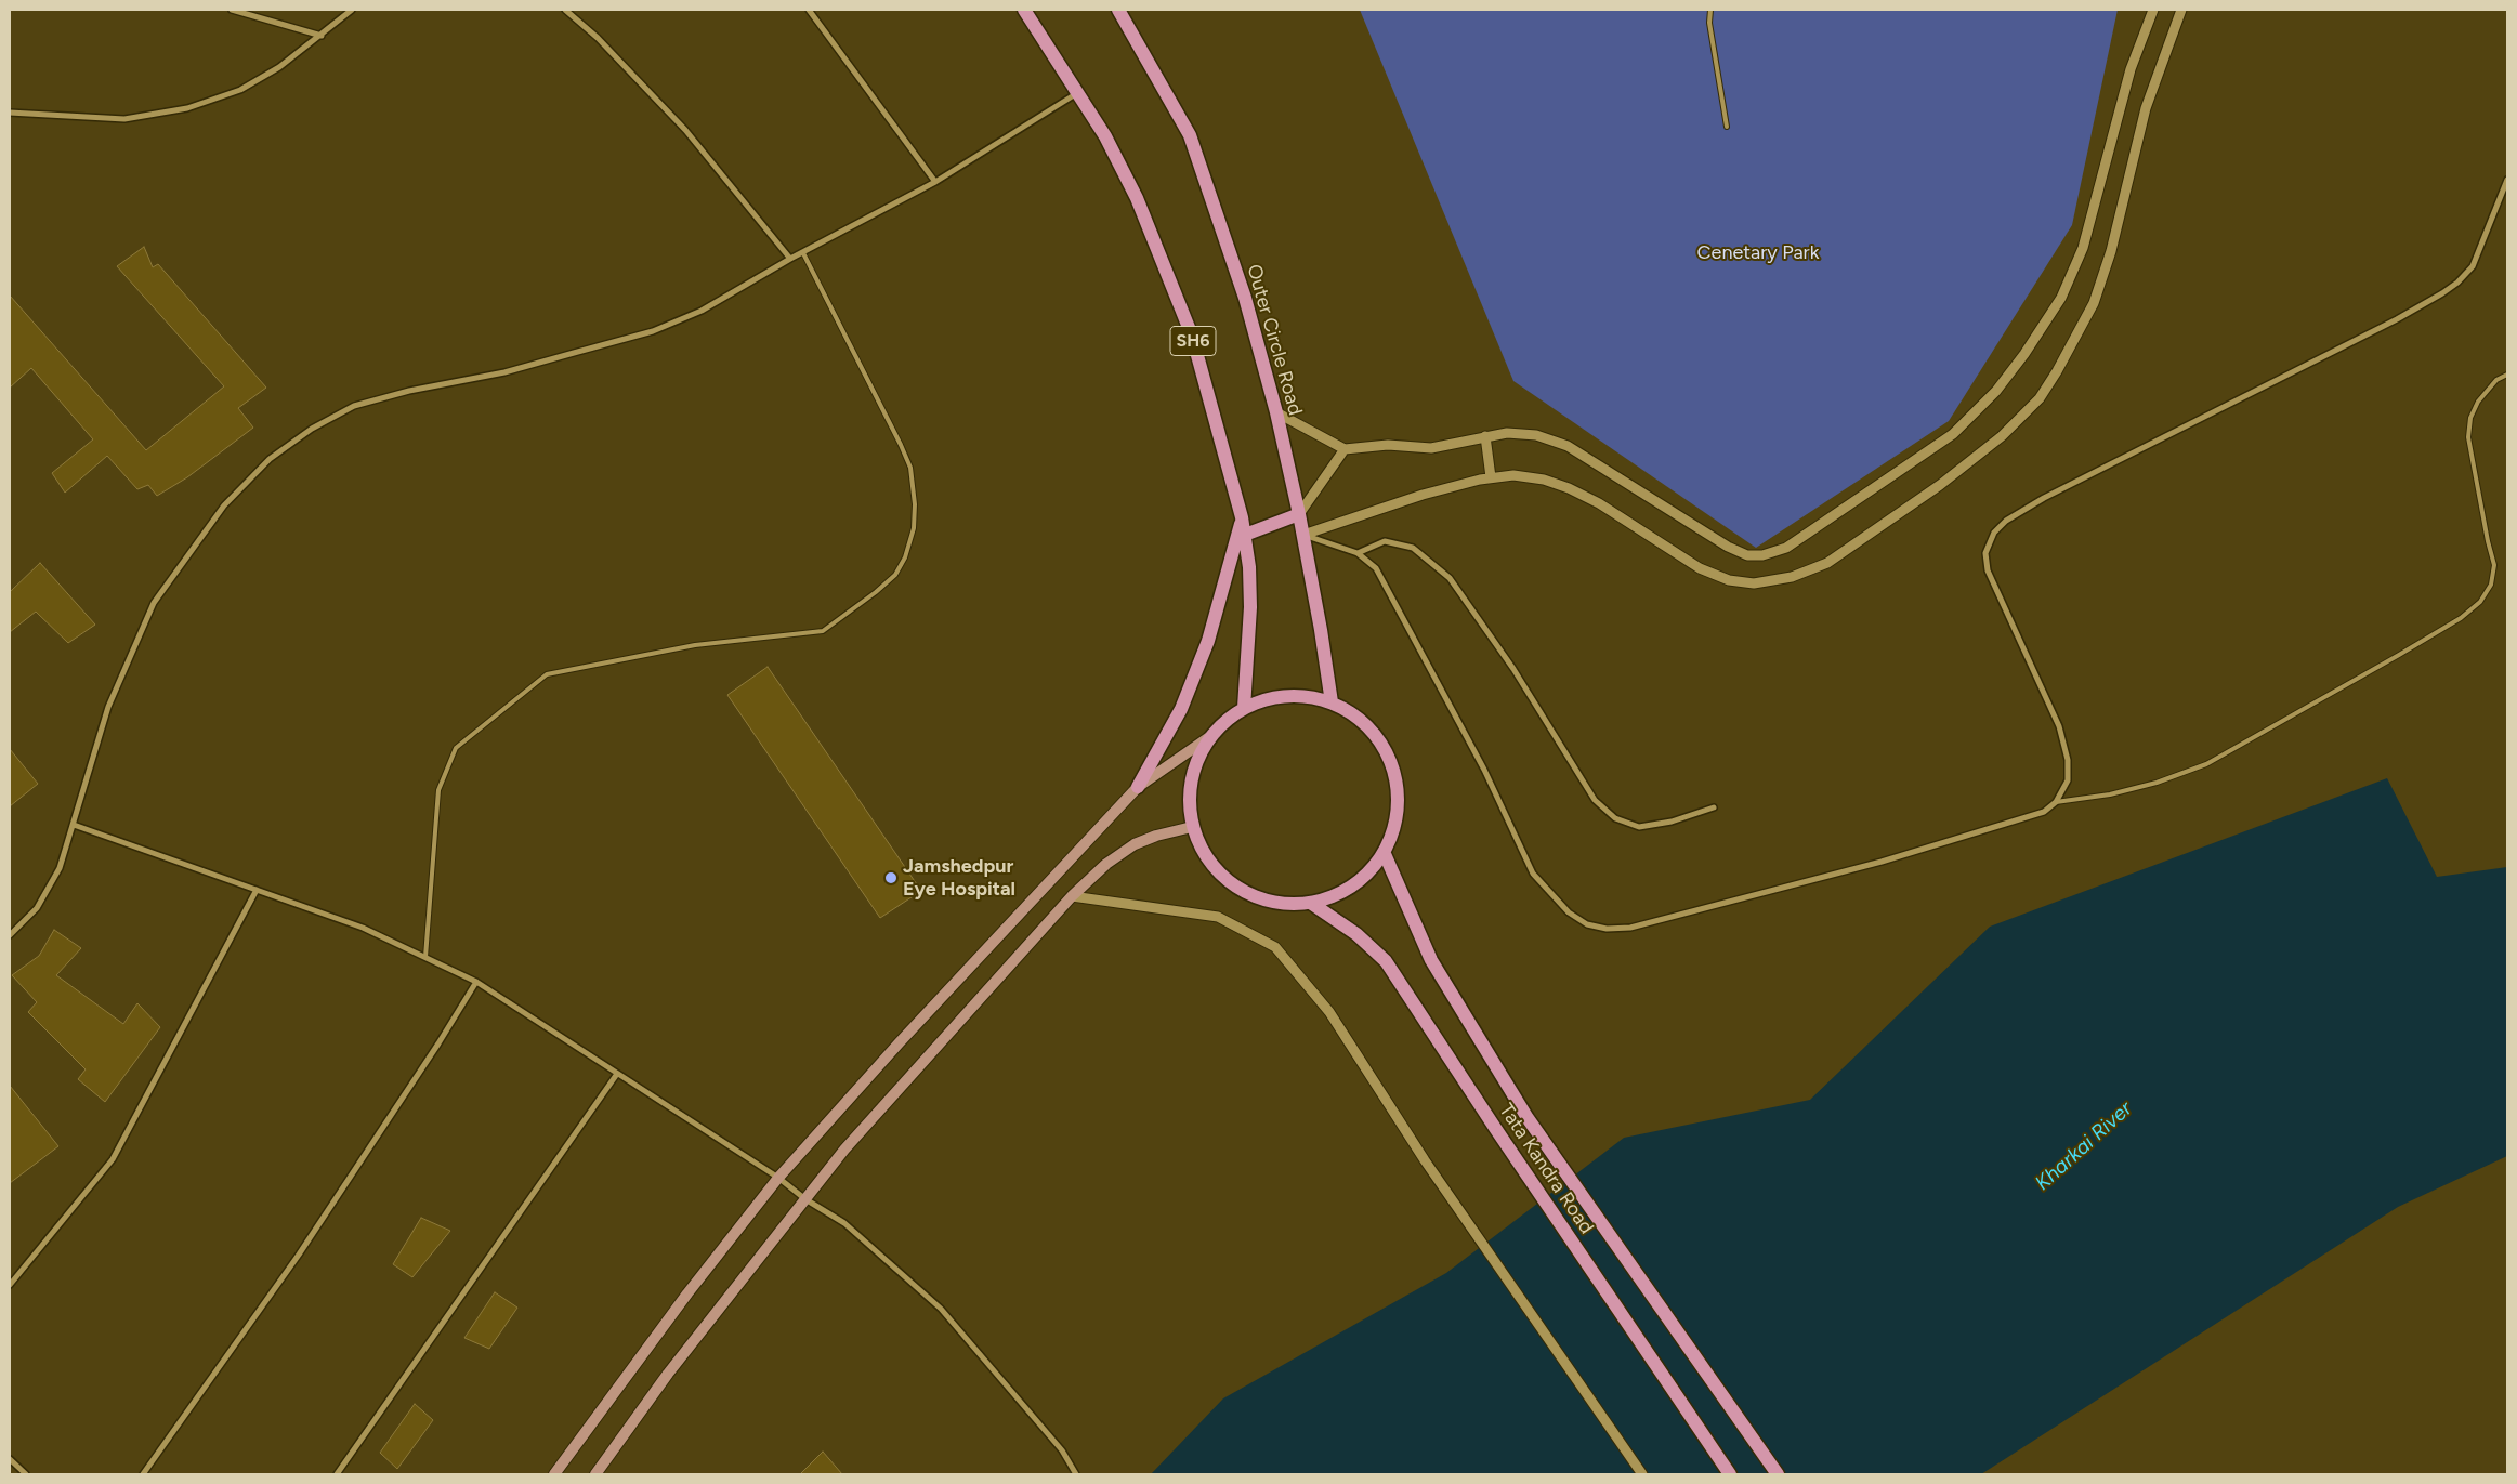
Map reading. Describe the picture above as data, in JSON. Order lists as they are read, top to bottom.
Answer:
{
  "streets": {
    "main road": ["Outer Circle Road", "SH6", "Tata Kandra Road"]
  },
  "water": ["Kharkai River"],
  "parks": ["Cenetary Park"],
  "places": ["Jamshedpur Eye Hospital"]
}
